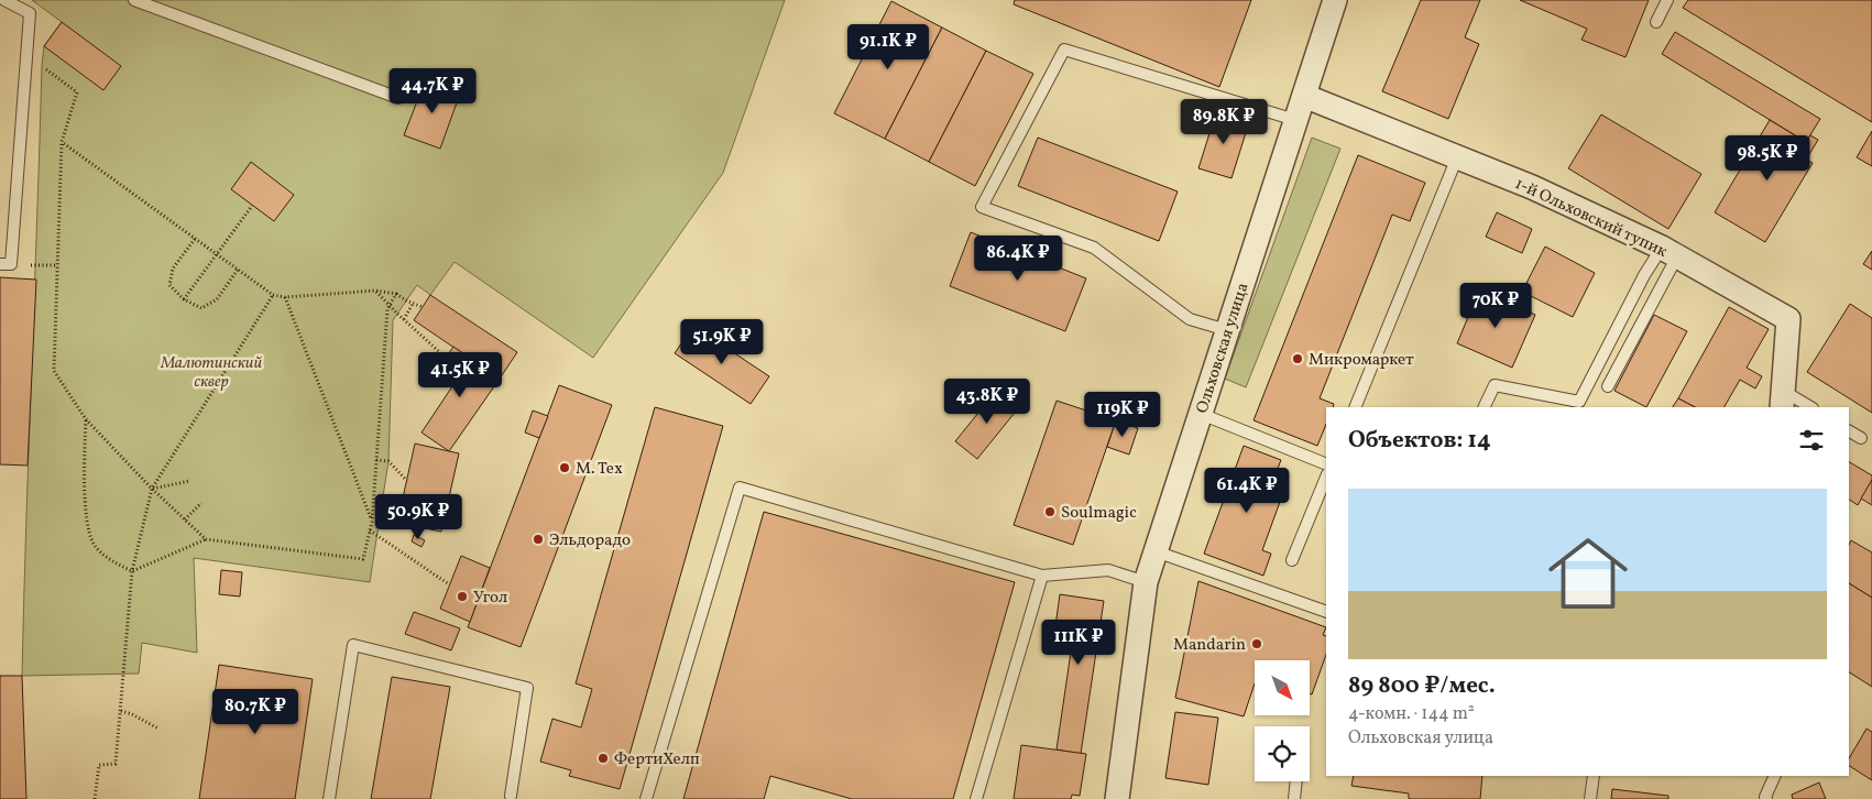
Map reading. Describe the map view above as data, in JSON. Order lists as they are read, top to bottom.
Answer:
{
  "streets": {
    "street": ["1-й Ольховский тупик", "Ольховская улица"]
  },
  "crossings": [
    ["1-й Ольховский тупик", "Ольховская улица"]
  ],
  "parks": ["Малютинский сквер"],
  "places": [
    "Микромаркет",
    "М. Тех",
    "Soulmagic",
    "Эльдорадо",
    "Угол",
    "Mandarin",
    "ФертиХелп"
  ],
  "north": "bottom right",
  "page": {
    "price": [
      "91.1K ₽",
      "44.7K ₽",
      "89.8K ₽",
      "98.5K ₽",
      "86.4K ₽",
      "70K ₽",
      "51.9K ₽",
      "41.5K ₽",
      "43.8K ₽",
      "119K ₽",
      "61.4K ₽",
      "50.9K ₽",
      "111K ₽",
      "80.7K ₽"
    ],
    "heading": "Объектов: 14",
    "list": [
      {
        "name": "89 800 ₽/мес.",
        "note": "4-комн. · 144 m² · Ольховская улица"
      }
    ]
  }
}
